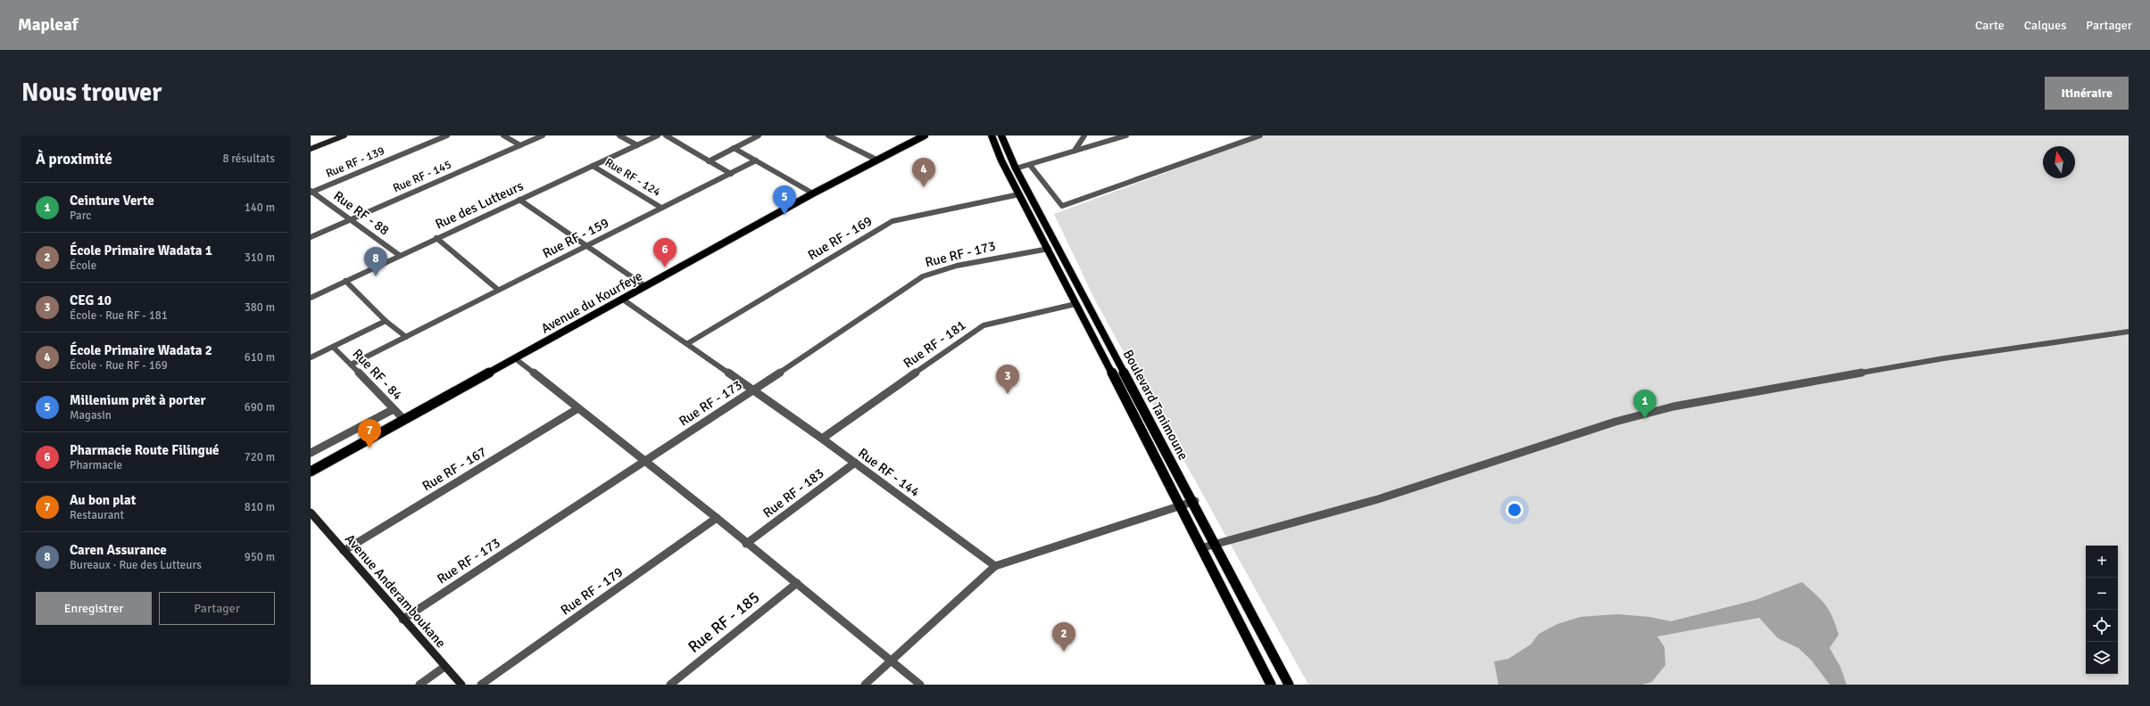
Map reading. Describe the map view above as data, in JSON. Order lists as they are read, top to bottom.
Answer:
{
  "streets": {
    "main road": ["Avenue du Kourfeye", "Boulevard Tanimoune"],
    "street": [
      "Rue RF - 139",
      "Rue RF - 145",
      "Rue RF - 124",
      "Rue des Lutteurs",
      "Rue RF - 88",
      "Rue RF - 159",
      "Rue RF - 169",
      "Rue RF - 173",
      "Rue RF - 181",
      "Rue RF - 84",
      "Rue RF - 167",
      "Rue RF - 144",
      "Rue RF - 183",
      "Avenue Anderamboukane",
      "Rue RF - 179",
      "Rue RF - 185"
    ]
  },
  "crossings": [
    ["Rue RF - 139", "Rue RF - 88"],
    ["Rue RF - 145", "Rue RF - 88"],
    ["Rue RF - 124", "Rue des Lutteurs"],
    ["Rue RF - 124", "Rue RF - 159"],
    ["Rue des Lutteurs", "Rue RF - 88"],
    ["Rue RF - 159", "Rue RF - 84"],
    ["Rue RF - 169", "Boulevard Tanimoune"],
    ["Rue RF - 169", "Rue RF - 144"],
    ["Rue RF - 173", "Boulevard Tanimoune"],
    ["Rue RF - 173", "Rue RF - 144"],
    ["Rue RF - 173", "Avenue Anderamboukane"],
    ["Avenue du Kourfeye", "Rue RF - 84"],
    ["Avenue du Kourfeye", "Rue RF - 144"],
    ["Rue RF - 181", "Boulevard Tanimoune"],
    ["Rue RF - 181", "Rue RF - 144"],
    ["Rue RF - 167", "Avenue Anderamboukane"],
    ["Rue RF - 144", "Rue RF - 183"]
  ],
  "north": "top",
  "page": {
    "header": "Mapleaf",
    "nav": ["Carte", "Calques", "Partager"],
    "buttons": [
      "Itinéraire",
      ["Enregistrer", "Partager"]
    ],
    "title": "Nous trouver",
    "heading": ["À proximité", "8 résultats"],
    "pins": [
      "4",
      "5",
      "6",
      "8",
      "3",
      "1",
      "7",
      "2"
    ],
    "list": [
      {
        "mark": "1",
        "name": "Ceinture Verte",
        "note": "Parc",
        "value": "140 m"
      },
      {
        "mark": "2",
        "name": "École Primaire Wadata 1",
        "note": "École",
        "value": "310 m"
      },
      {
        "mark": "3",
        "name": "CEG 10",
        "note": "École · Rue RF - 181",
        "value": "380 m"
      },
      {
        "mark": "4",
        "name": "École Primaire Wadata 2",
        "note": "École · Rue RF - 169",
        "value": "610 m"
      },
      {
        "mark": "5",
        "name": "Millenium prêt à porter",
        "note": "Magasin",
        "value": "690 m"
      },
      {
        "mark": "6",
        "name": "Pharmacie Route Filingué",
        "note": "Pharmacie",
        "value": "720 m"
      },
      {
        "mark": "7",
        "name": "Au bon plat",
        "note": "Restaurant",
        "value": "810 m"
      },
      {
        "mark": "8",
        "name": "Caren Assurance",
        "note": "Bureaux · Rue des Lutteurs",
        "value": "950 m"
      }
    ],
    "map_buttons": ["+", "−"]
  }
}
